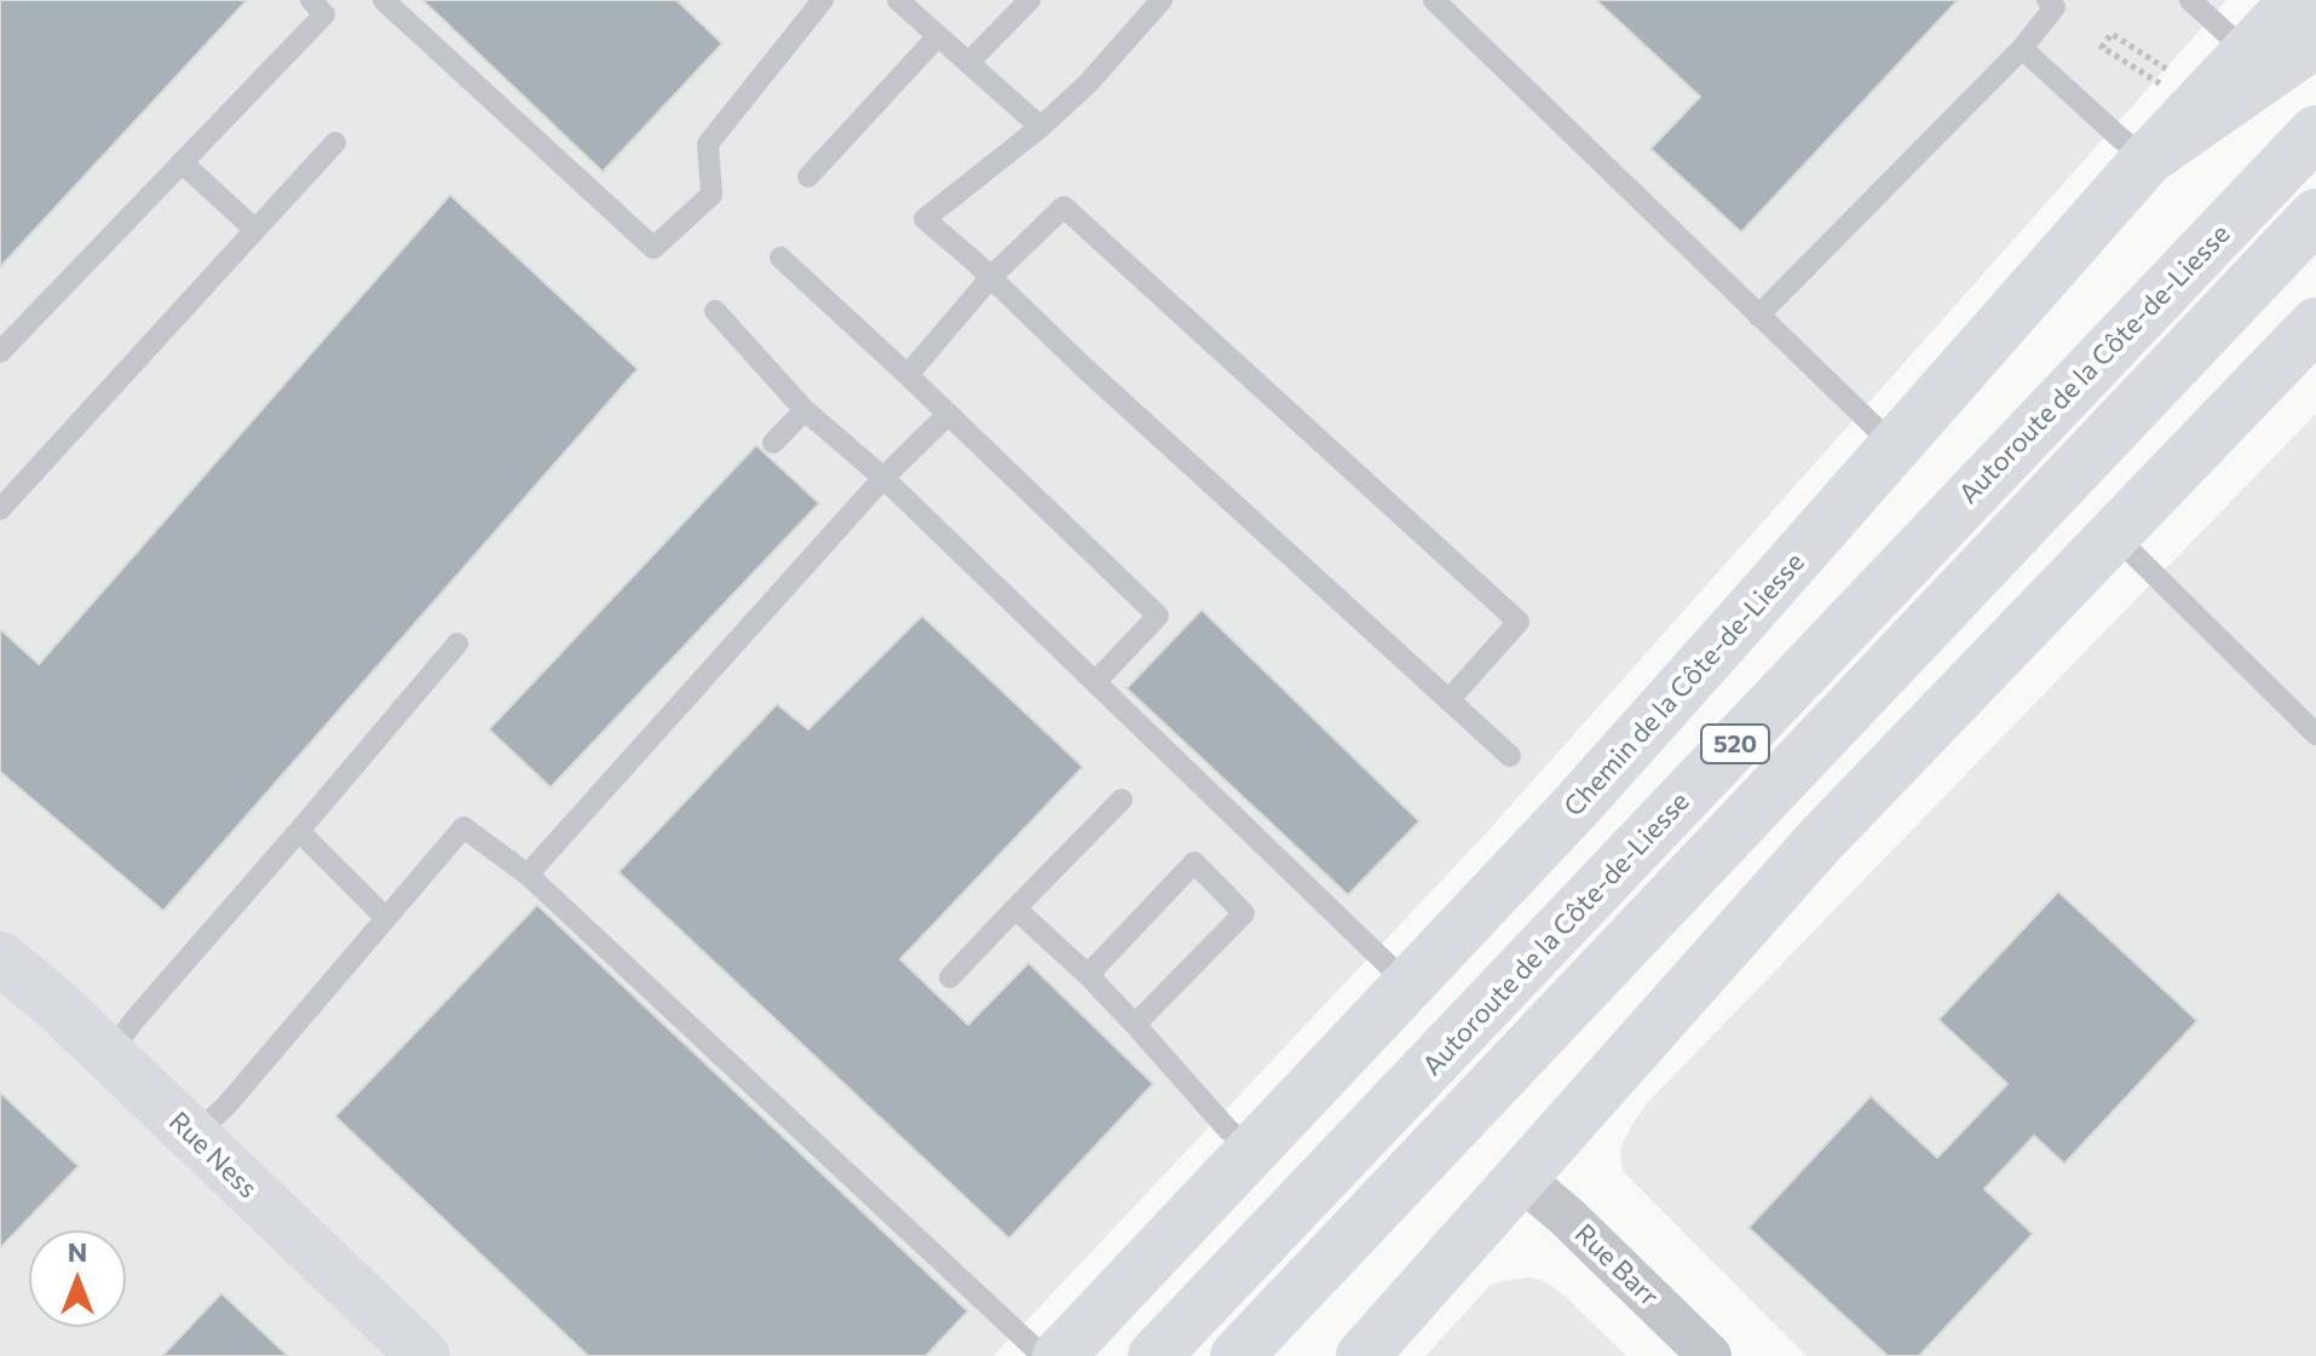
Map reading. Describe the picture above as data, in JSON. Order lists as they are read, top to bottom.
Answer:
{
  "streets": {
    "main road": [
      "Autoroute de la Côte-de-Liesse",
      "Chemin de la Côte-de-Liesse",
      "520",
      "Rue Ness"
    ],
    "street": ["Rue Barr"]
  },
  "north": "top"
}
